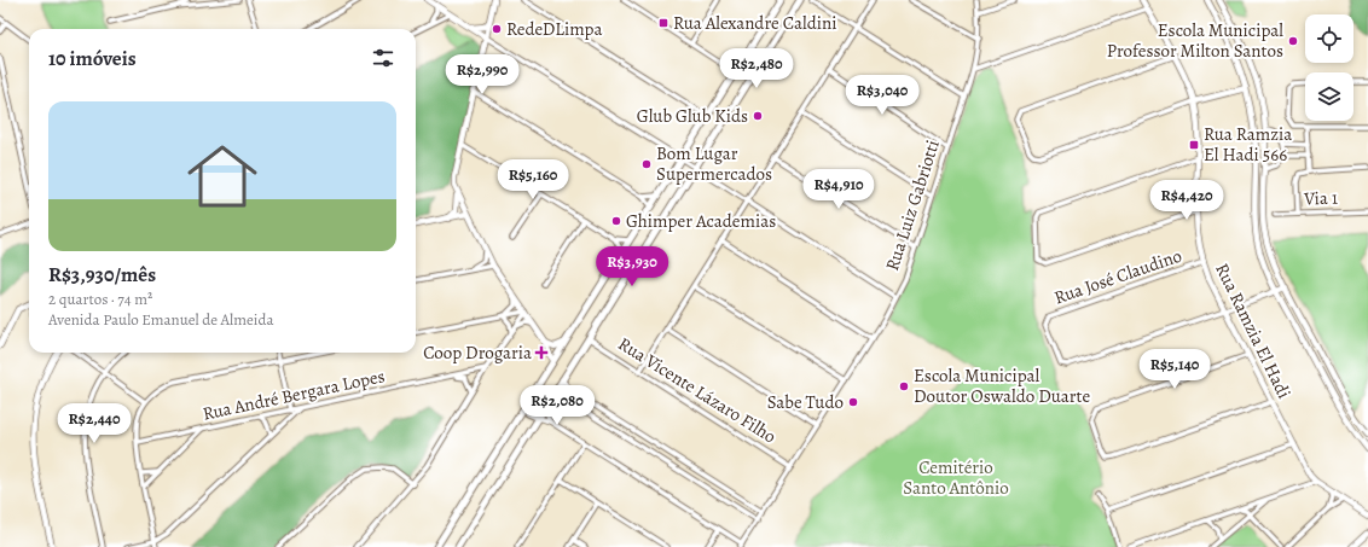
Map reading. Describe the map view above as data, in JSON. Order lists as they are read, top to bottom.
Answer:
{
  "streets": {
    "street": [
      "Via 1",
      "Rua Luiz Gabriotti",
      "Rua José Claudino",
      "Rua Ramzia El Hadi",
      "Rua Vicente Lázaro Filho",
      "Rua André Bergara Lopes"
    ]
  },
  "crossings": [
    ["Rua Luiz Gabriotti", "Rua Vicente Lázaro Filho"],
    ["Rua José Claudino", "Rua Ramzia El Hadi"]
  ],
  "parks": ["Cemitério Santo Antônio"],
  "places": {
    "transit": ["Rua Alexandre Caldini", "Rua Ramzia El Hadi 566"],
    "other": [
      "RedeDLimpa",
      "Escola Municipal Professor Milton Santos",
      "Glub Glub Kids",
      "Bom Lugar Supermercados",
      "Ghimper Academias",
      "Escola Municipal Doutor Oswaldo Duarte",
      "Sabe Tudo"
    ],
    "health": ["Coop Drogaria"]
  },
  "page": {
    "heading": "10 imóveis",
    "price": [
      "R$2,480",
      "R$2,990",
      "R$3,040",
      "R$5,160",
      "R$4,910",
      "R$4,420",
      "R$3,930",
      "R$5,140",
      "R$2,080",
      "R$2,440"
    ],
    "list": [
      {
        "name": "R$3,930/mês",
        "note": "2 quartos · 74 m² · Avenida Paulo Emanuel de Almeida"
      }
    ]
  }
}
